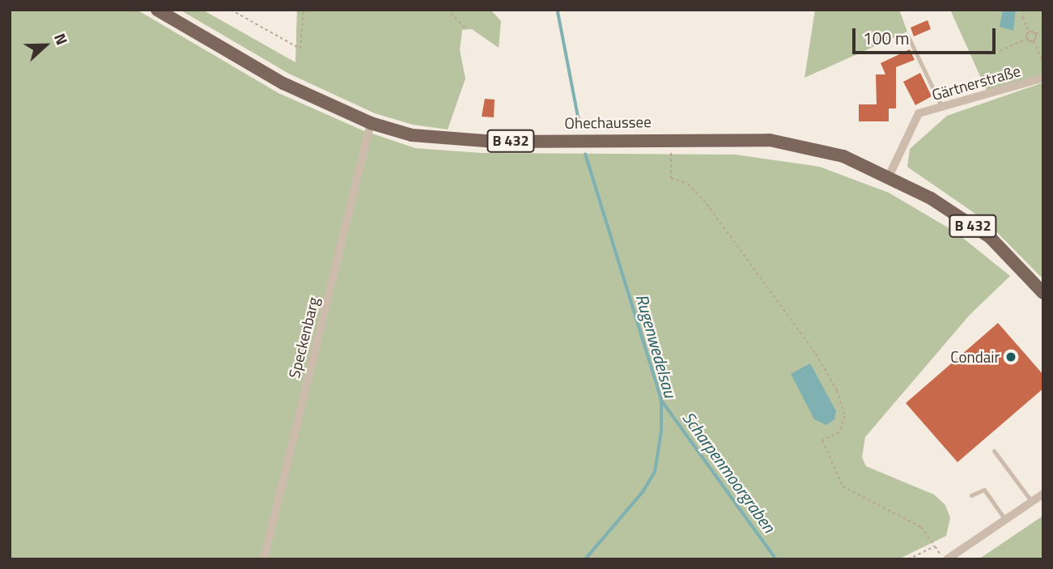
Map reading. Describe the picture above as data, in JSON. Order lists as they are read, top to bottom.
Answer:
{
  "streets": {
    "main road": ["Ohechaussee", "B 432"],
    "street": ["Gärtnerstraße", "Speckenbarg"]
  },
  "crossings": [
    ["Gärtnerstraße", "Ohechaussee"],
    ["Ohechaussee", "Speckenbarg"]
  ],
  "water": ["Rugenwedelsau", "Scharpenmoorgraben"],
  "places": ["Condair"],
  "scale_bar": "100 m",
  "north": "right"
}
